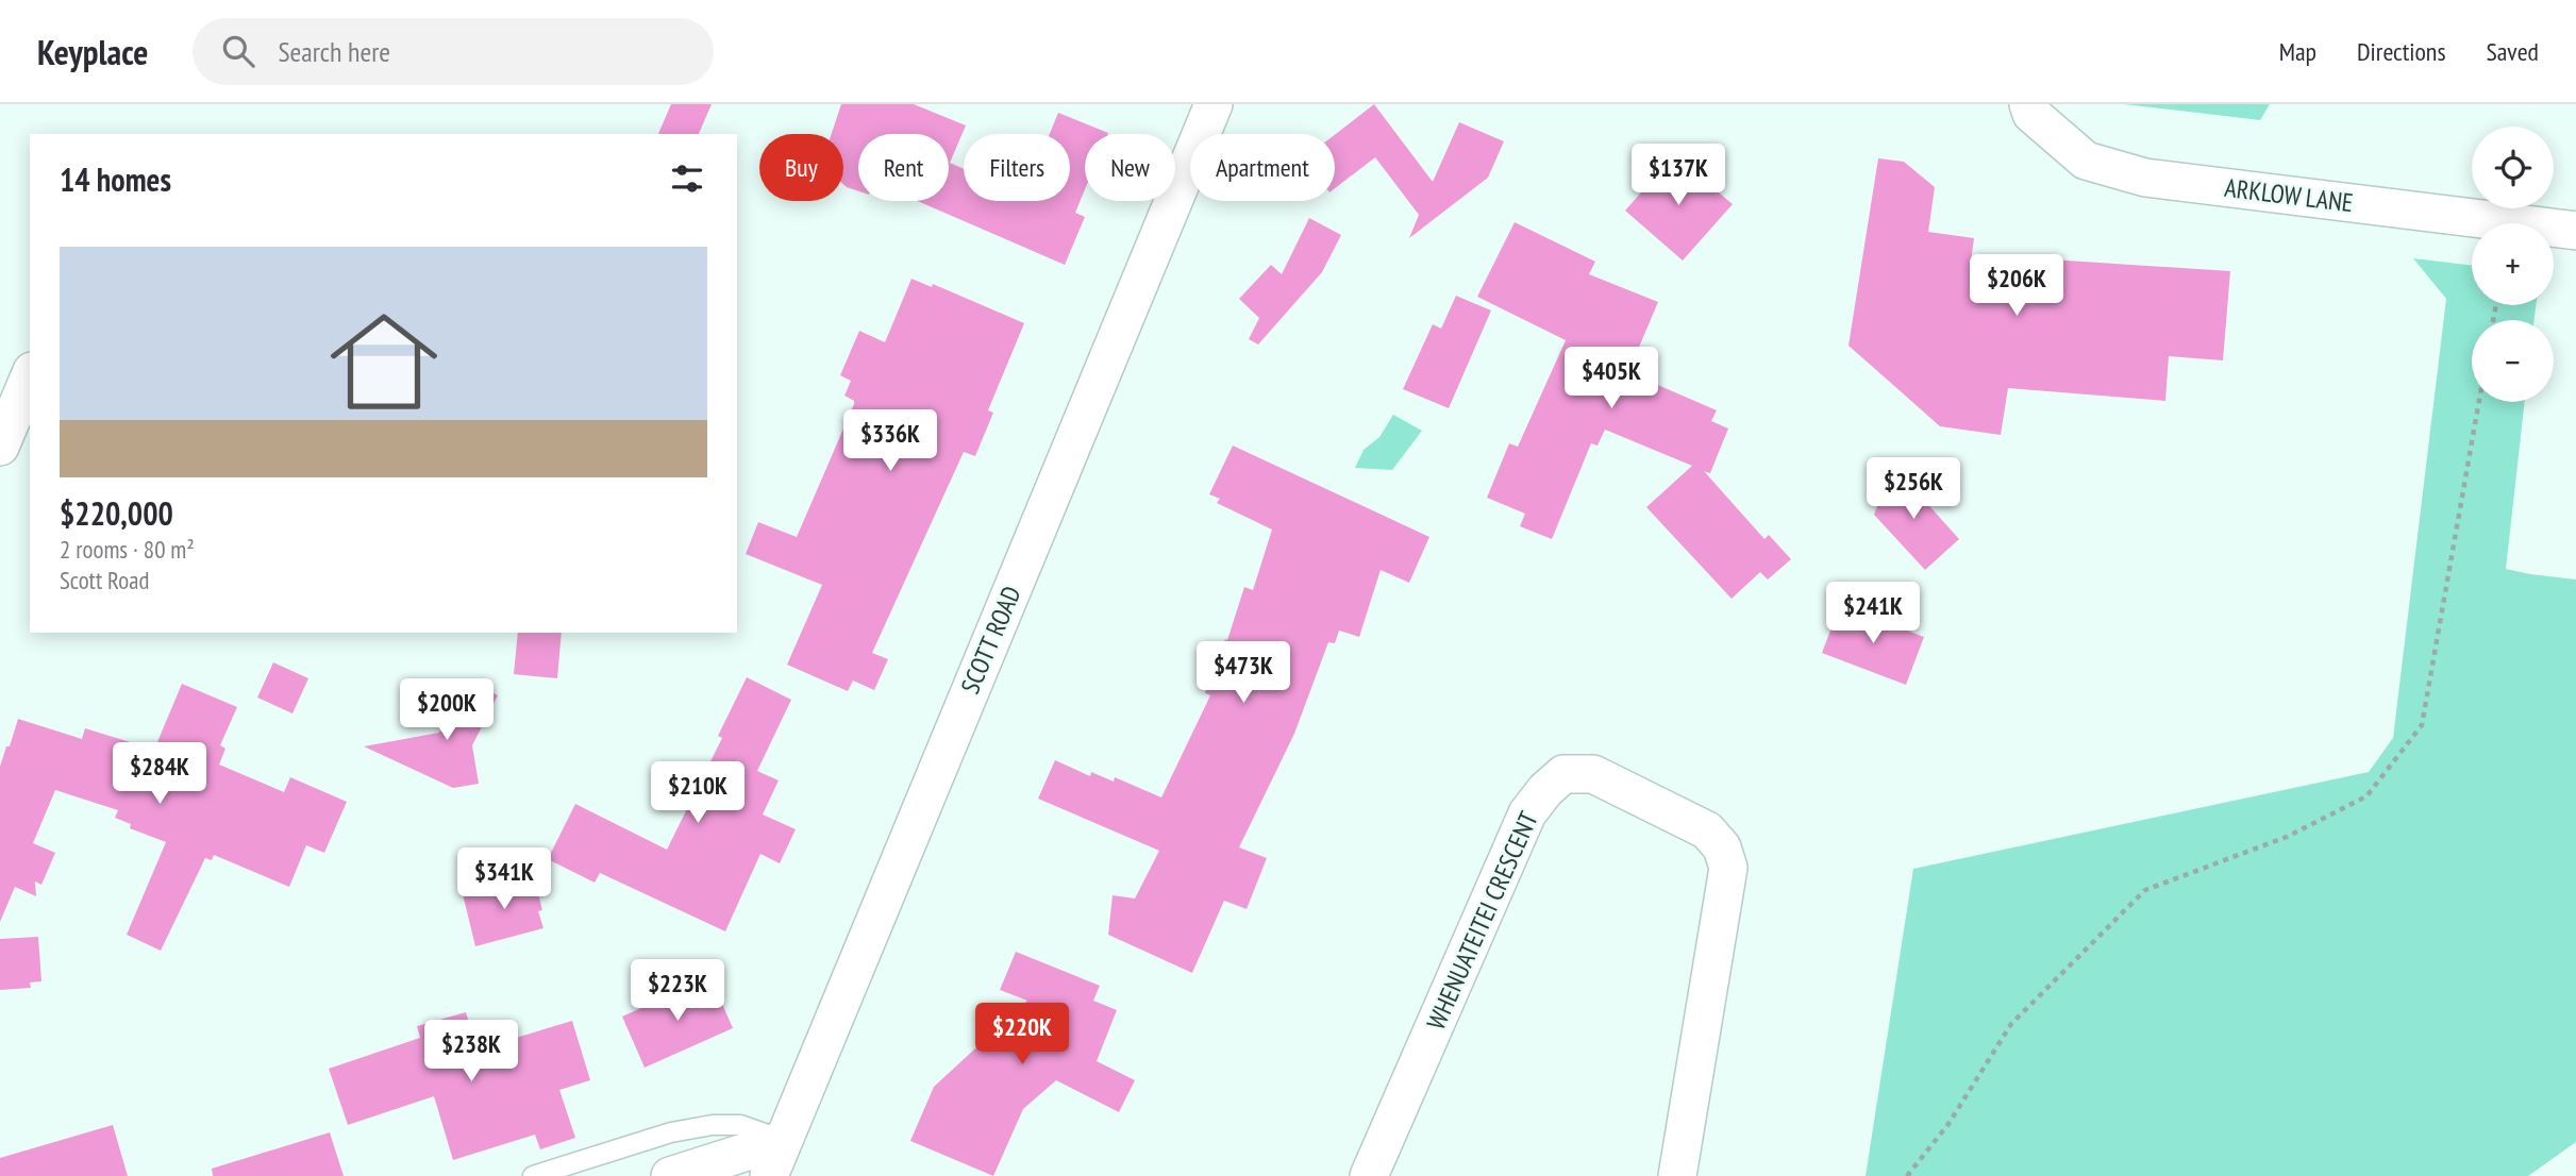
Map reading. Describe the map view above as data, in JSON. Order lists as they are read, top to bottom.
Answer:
{
  "streets": {
    "street": ["ARKLOW LANE", "SCOTT ROAD", "WHENUATEITEI CRESCENT"]
  },
  "page": {
    "header": "Keyplace",
    "search": "Search here",
    "nav": ["Map", "Directions", "Saved"],
    "map_buttons": ["+", "−"],
    "chip": [
      "Buy",
      "Rent",
      "Filters",
      "New",
      "Apartment"
    ],
    "heading": "14 homes",
    "price": [
      "$137K",
      "$206K",
      "$405K",
      "$336K",
      "$256K",
      "$241K",
      "$473K",
      "$200K",
      "$284K",
      "$210K",
      "$341K",
      "$223K",
      "$220K",
      "$238K"
    ],
    "list": [
      {
        "name": "$220,000",
        "note": "2 rooms · 80 m² · Scott Road"
      }
    ]
  }
}
